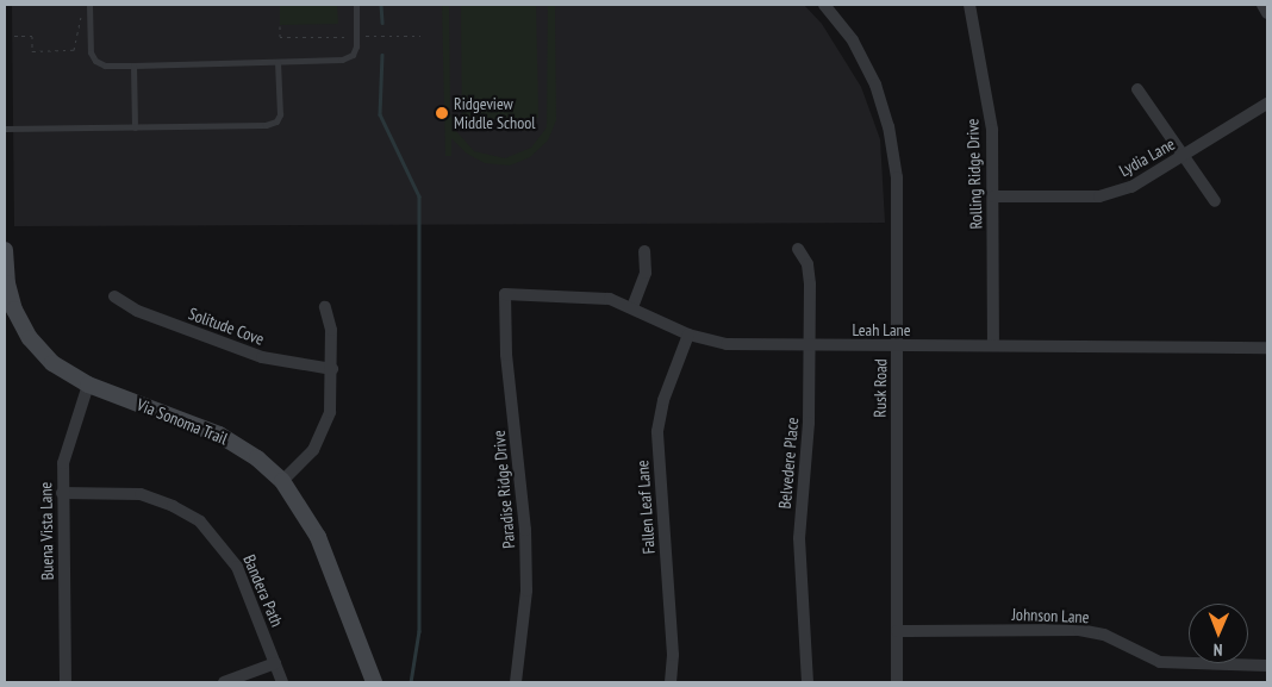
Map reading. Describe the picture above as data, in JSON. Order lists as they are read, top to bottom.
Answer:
{
  "streets": {
    "street": [
      "Lydia Lane",
      "Rolling Ridge Drive",
      "Solitude Cove",
      "Leah Lane",
      "Rusk Road",
      "Via Sonoma Trail",
      "Belvedere Place",
      "Paradise Ridge Drive",
      "Fallen Leaf Lane",
      "Buena Vista Lane",
      "Bandera Path",
      "Johnson Lane"
    ]
  },
  "crossings": [
    ["Lydia Lane", "Rolling Ridge Drive"],
    ["Rolling Ridge Drive", "Leah Lane"],
    ["Leah Lane", "Rusk Road"],
    ["Leah Lane", "Belvedere Place"],
    ["Leah Lane", "Paradise Ridge Drive"],
    ["Leah Lane", "Fallen Leaf Lane"],
    ["Rusk Road", "Johnson Lane"],
    ["Via Sonoma Trail", "Buena Vista Lane"],
    ["Buena Vista Lane", "Bandera Path"]
  ],
  "places": ["Ridgeview Middle School"],
  "north": "bottom"
}
